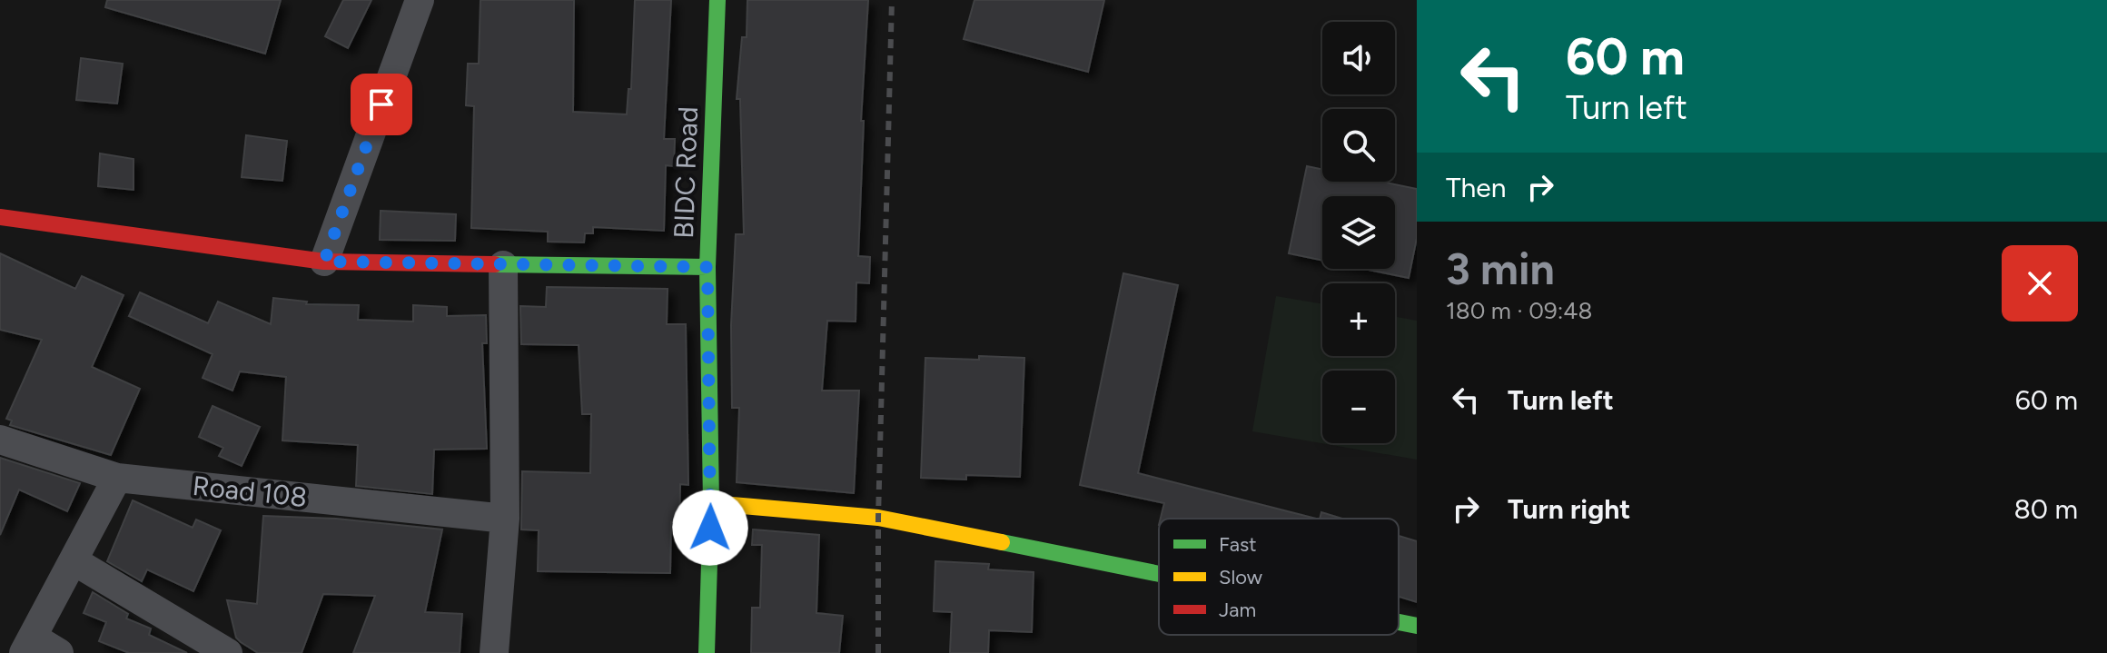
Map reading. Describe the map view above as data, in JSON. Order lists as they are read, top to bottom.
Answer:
{
  "streets": {
    "street": ["BIDC Road", "Road 108"]
  },
  "legend": ["Fast", "Slow", "Jam"],
  "page": {
    "turn": ["60 m", "Turn left"],
    "map_buttons": ["+", "−"],
    "then": "Then",
    "heading": ["3 min", "180 m · 09:48"],
    "list": [
      {
        "name": "Turn left",
        "value": "60 m"
      },
      {
        "name": "Turn right",
        "value": "80 m"
      }
    ]
  }
}
